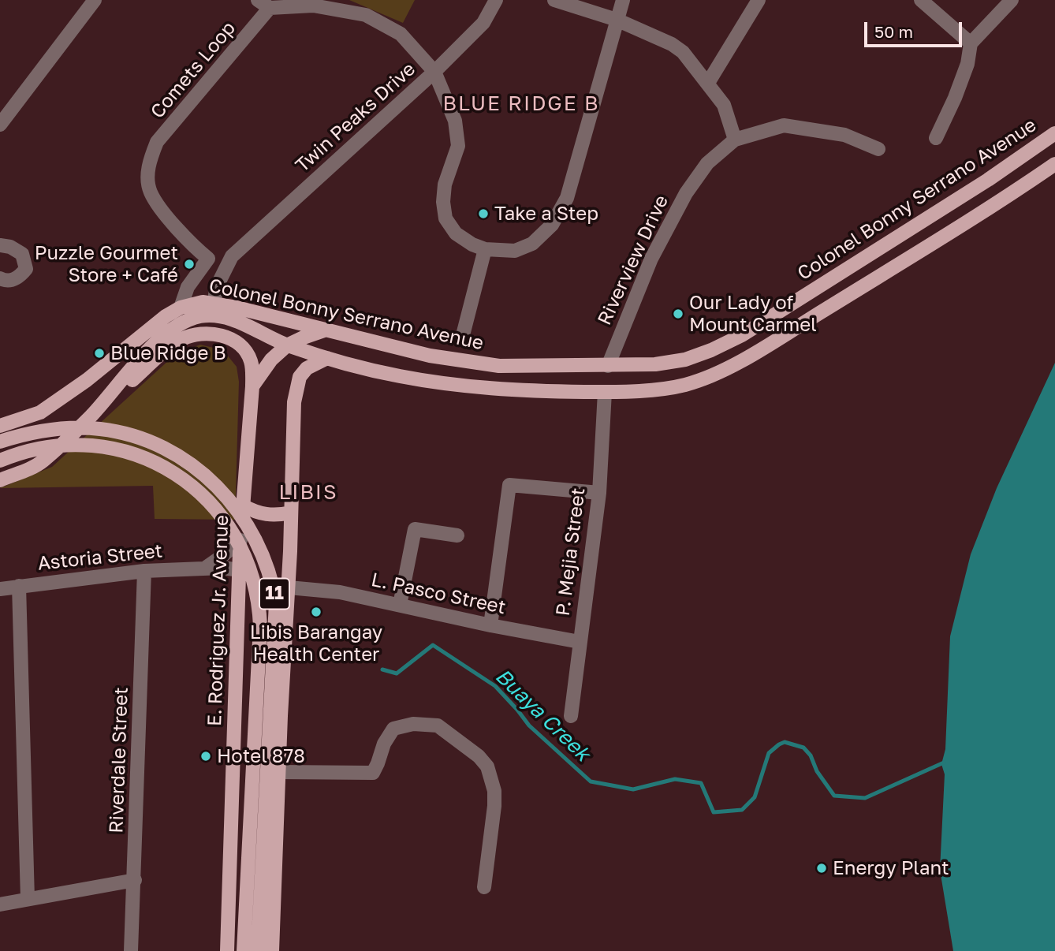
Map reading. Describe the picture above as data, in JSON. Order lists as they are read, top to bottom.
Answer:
{
  "streets": {
    "main road": ["Colonel Bonny Serrano Avenue", "11", "E. Rodriguez Jr. Avenue"],
    "street": [
      "Comets Loop",
      "Twin Peaks Drive",
      "Riverview Drive",
      "P. Mejia Street",
      "Astoria Street",
      "L. Pasco Street",
      "Riverdale Street"
    ]
  },
  "crossings": [
    ["Comets Loop", "Twin Peaks Drive"],
    ["Twin Peaks Drive", "Colonel Bonny Serrano Avenue"],
    ["Colonel Bonny Serrano Avenue", "Riverview Drive"],
    ["Colonel Bonny Serrano Avenue", "P. Mejia Street"],
    ["Colonel Bonny Serrano Avenue", "11"],
    ["Colonel Bonny Serrano Avenue", "E. Rodriguez Jr. Avenue"],
    ["P. Mejia Street", "L. Pasco Street"],
    ["Astoria Street", "E. Rodriguez Jr. Avenue"],
    ["Astoria Street", "Riverdale Street"],
    ["11", "L. Pasco Street"]
  ],
  "districts": ["BLUE RIDGE B", "LIBIS"],
  "water": ["Buaya Creek"],
  "places": [
    "Take a Step",
    "Puzzle Gourmet Store + Café",
    "Our Lady of Mount Carmel",
    "Blue Ridge B",
    "Libis Barangay Health Center",
    "Hotel 878",
    "Energy Plant"
  ],
  "scale_bar": "50 m"
}
